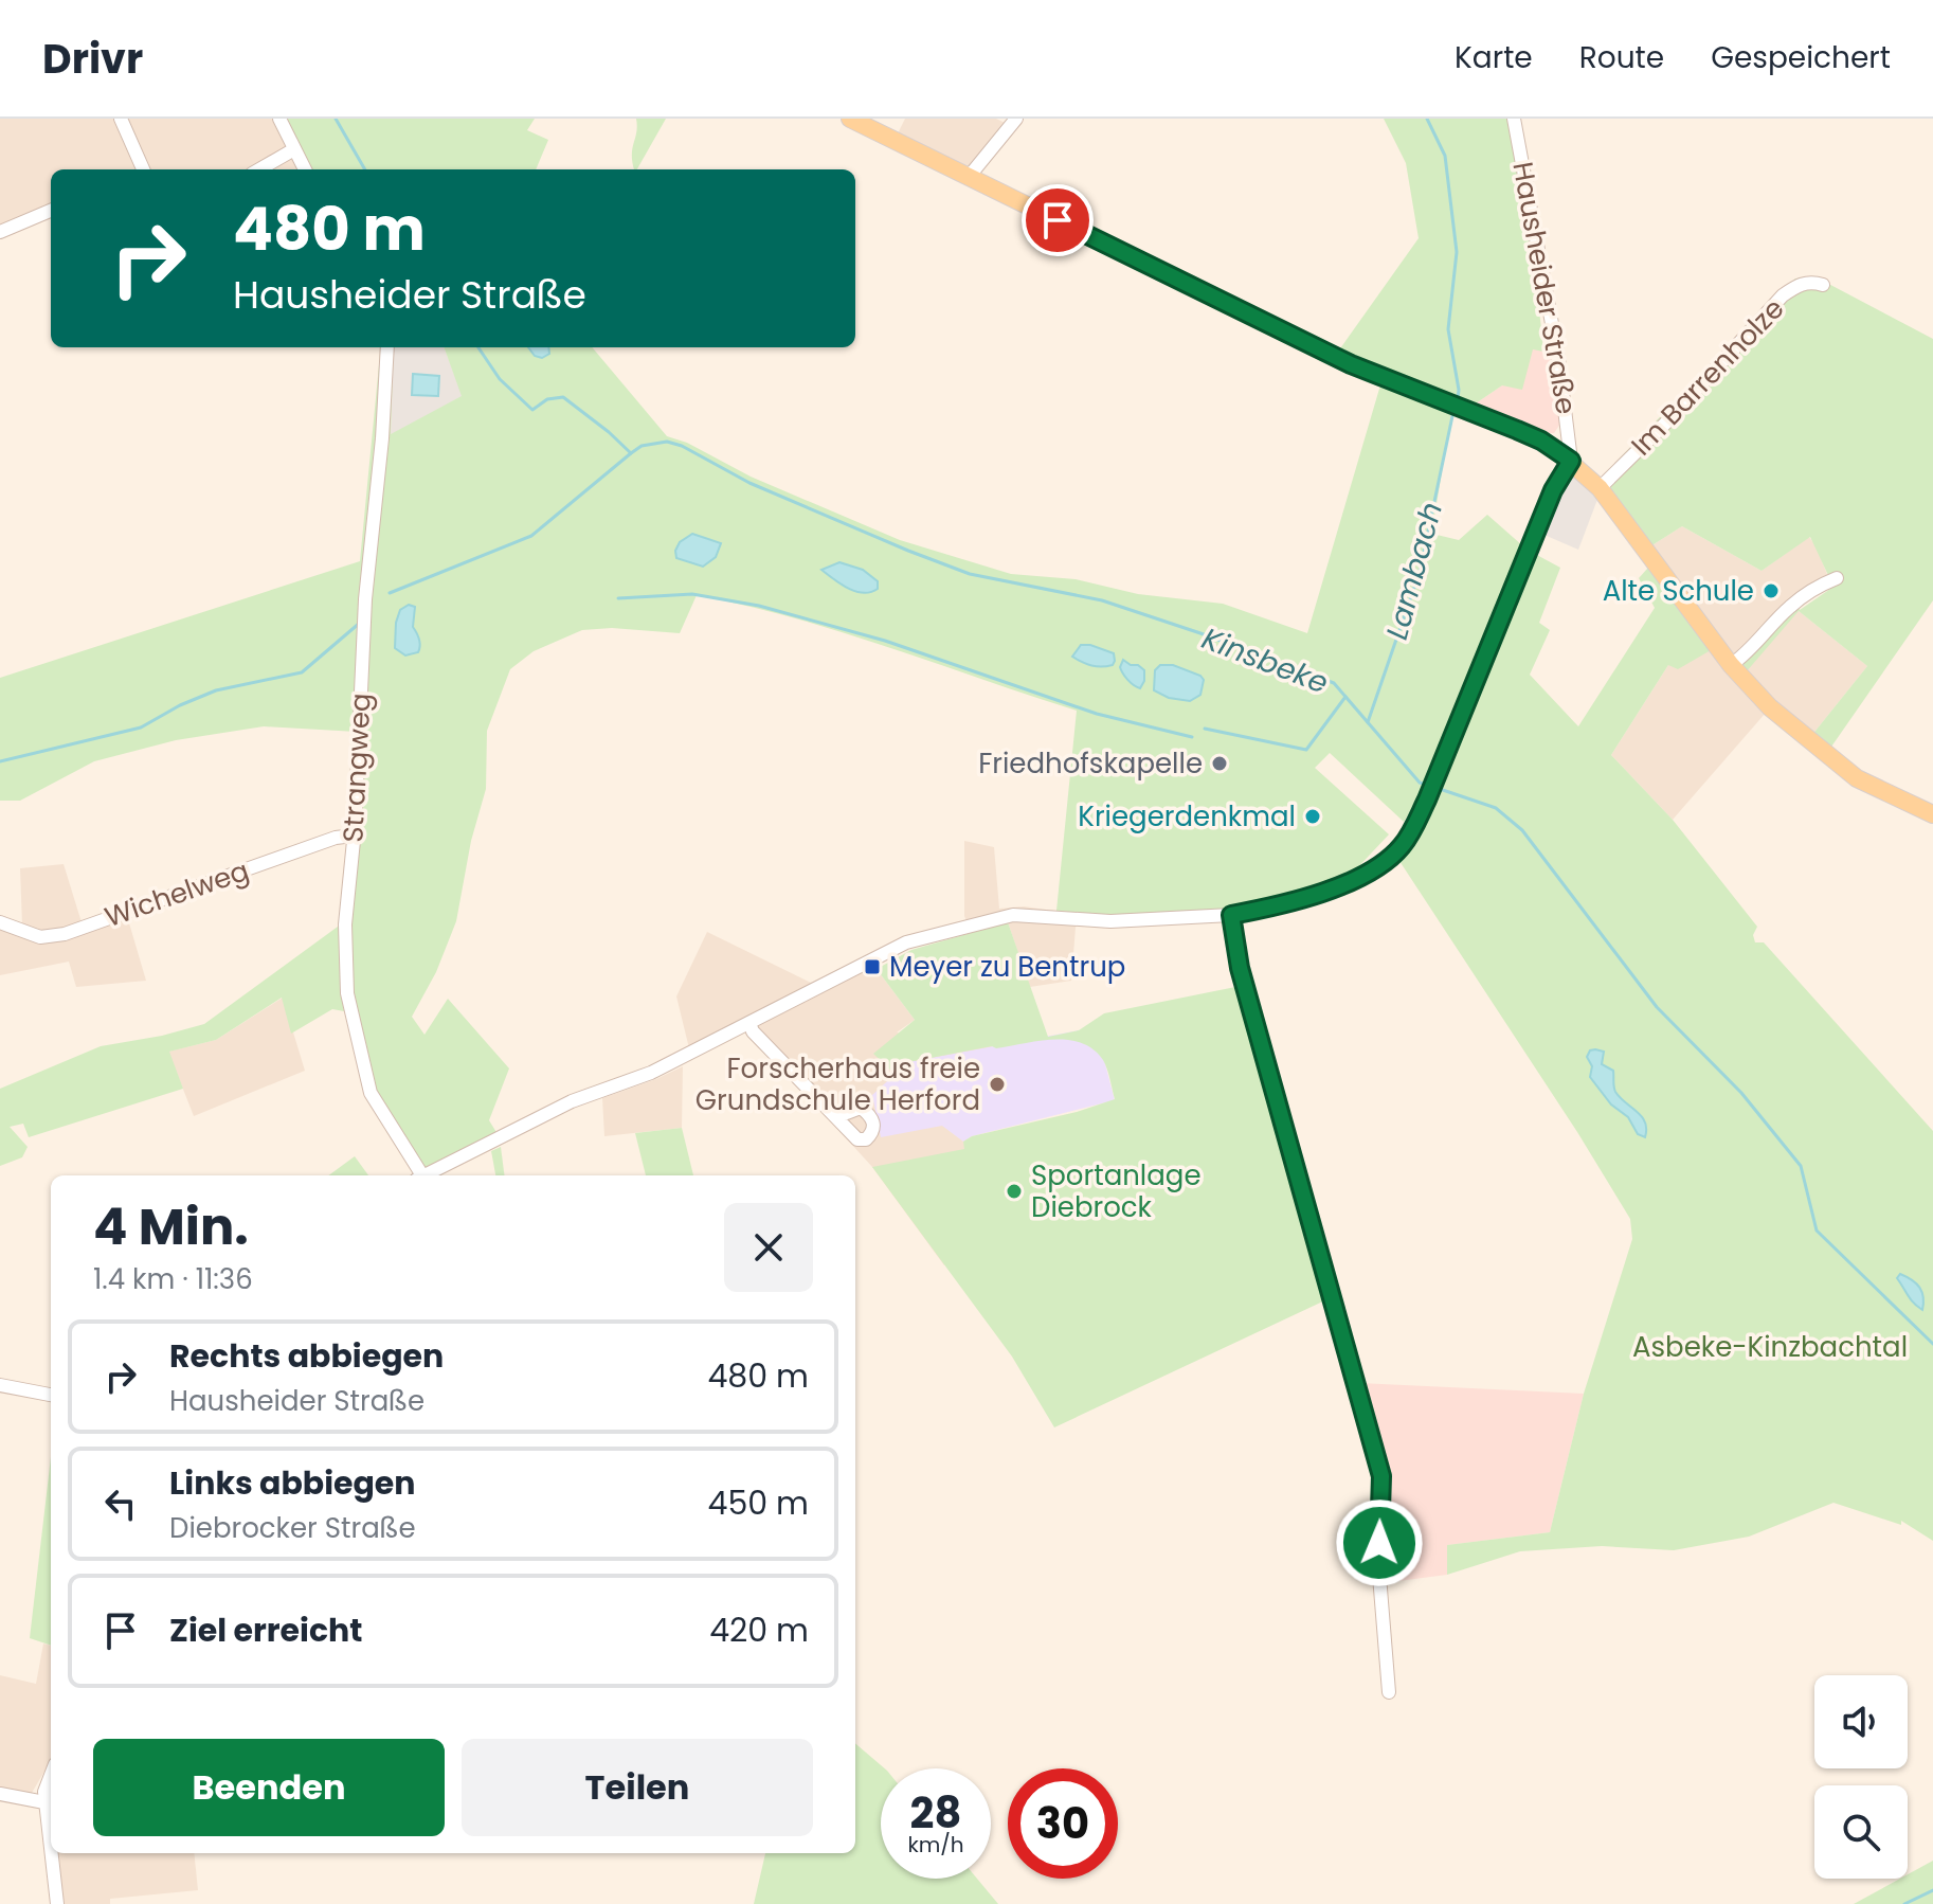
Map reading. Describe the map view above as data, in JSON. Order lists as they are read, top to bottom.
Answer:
{
  "streets": {
    "street": [
      "Hausheider Straße",
      "Im Barrenholze",
      "Strangweg",
      "Wichelweg"
    ]
  },
  "crossings": [
    ["Strangweg", "Wichelweg"]
  ],
  "water": ["Lambach", "Kinsbeke"],
  "parks": ["Asbeke-Kinzbachtal"],
  "places": {
    "other": [
      "Alte Schule",
      "Friedhofskapelle",
      "Kriegerdenkmal",
      "Forscherhaus freie Grundschule Herford",
      "Sportanlage Diebrock"
    ],
    "transit": ["Meyer zu Bentrup"]
  },
  "page": {
    "header": "Drivr",
    "nav": ["Karte", "Route", "Gespeichert"],
    "turn": ["480 m", "Hausheider Straße"],
    "heading": ["4 Min.", "1.4 km · 11:36"],
    "list": [
      {
        "name": "Rechts abbiegen",
        "note": "Hausheider Straße",
        "value": "480 m"
      },
      {
        "name": "Links abbiegen",
        "note": "Diebrocker Straße",
        "value": "450 m"
      },
      {
        "name": "Ziel erreicht",
        "value": "420 m"
      }
    ],
    "buttons": ["Beenden", "Teilen"],
    "speed": "28 km/h",
    "limit": "30"
  }
}
